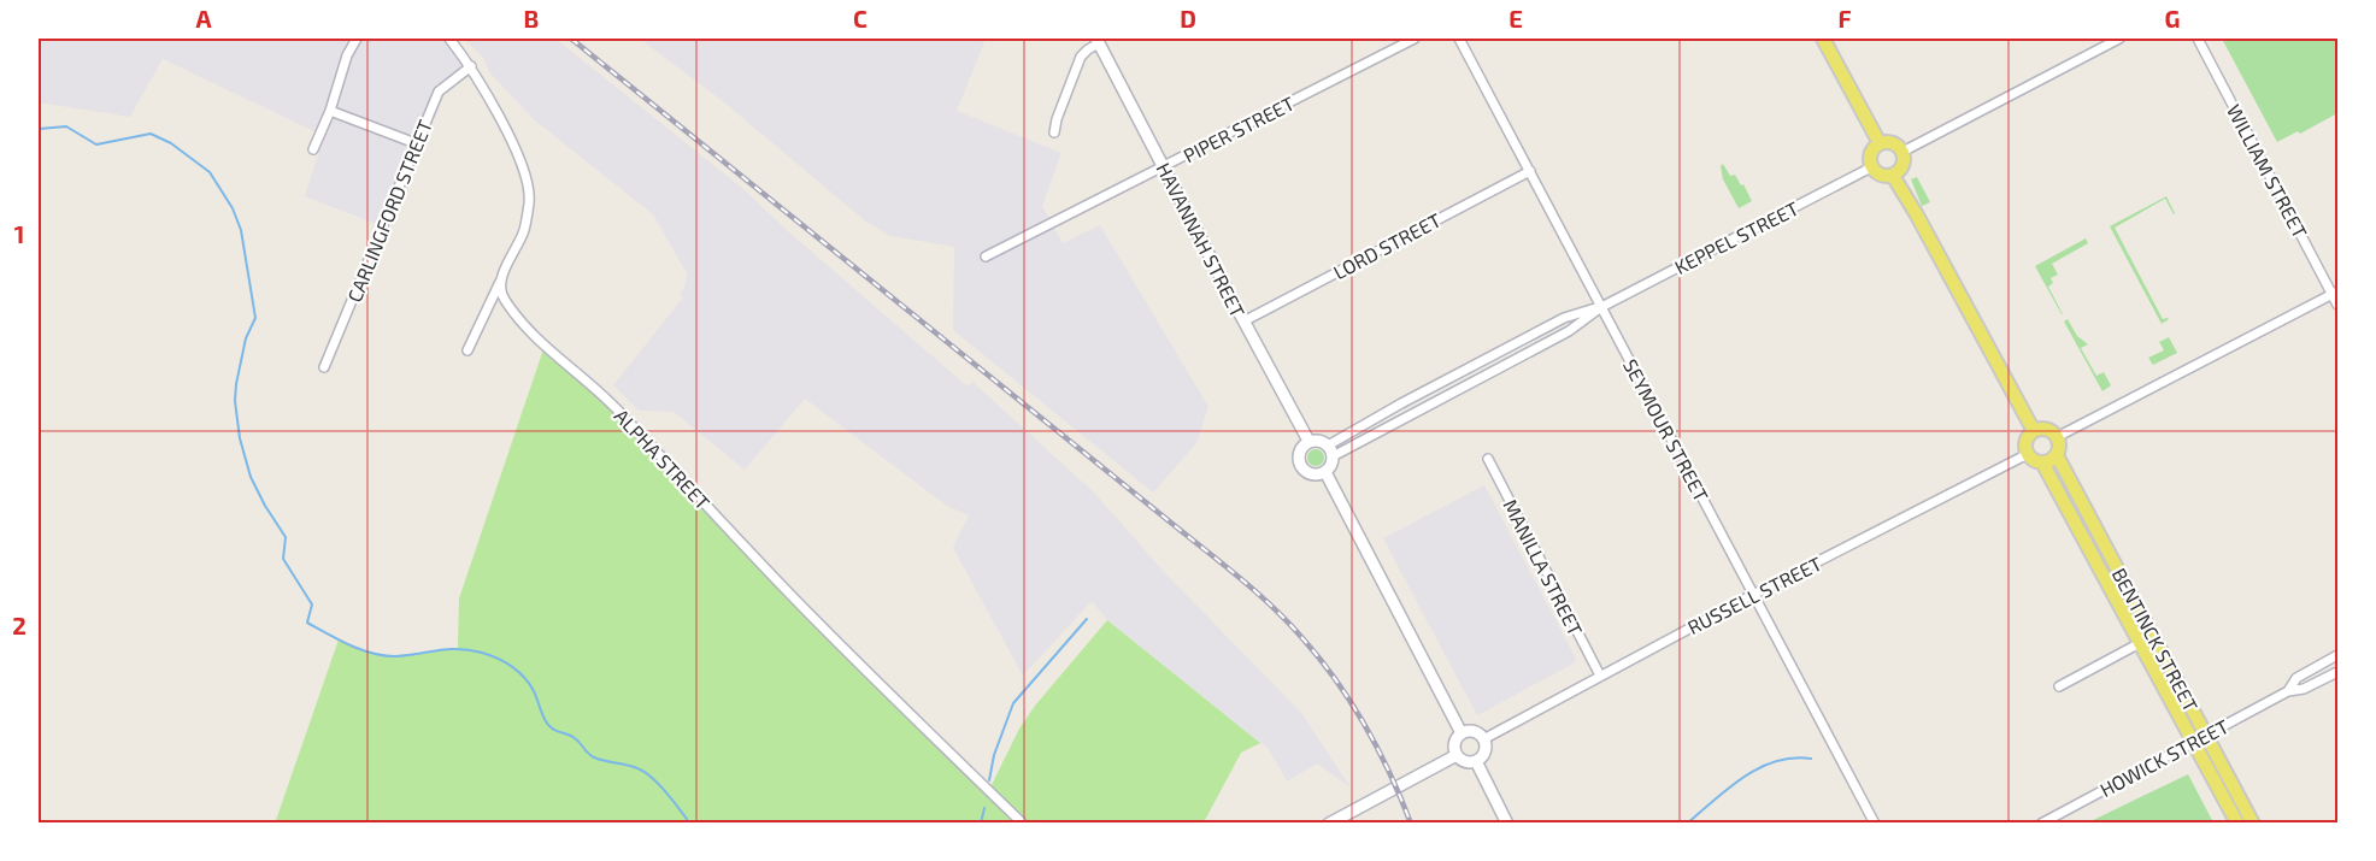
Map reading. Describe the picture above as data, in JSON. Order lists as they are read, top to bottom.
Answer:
{
  "streets": {
    "main road": ["BENTINCK STREET"],
    "street": [
      "PIPER STREET",
      "WILLIAM STREET",
      "CARLINGFORD STREET",
      "KEPPEL STREET",
      "HAVANNAH STREET",
      "LORD STREET",
      "SEYMOUR STREET",
      "ALPHA STREET",
      "MANILLA STREET",
      "RUSSELL STREET",
      "HOWICK STREET"
    ]
  },
  "crossings": [
    ["PIPER STREET", "HAVANNAH STREET"],
    ["KEPPEL STREET", "HAVANNAH STREET"],
    ["KEPPEL STREET", "SEYMOUR STREET"],
    ["HAVANNAH STREET", "LORD STREET"],
    ["LORD STREET", "SEYMOUR STREET"],
    ["SEYMOUR STREET", "RUSSELL STREET"],
    ["MANILLA STREET", "RUSSELL STREET"],
    ["RUSSELL STREET", "BENTINCK STREET"],
    ["BENTINCK STREET", "HOWICK STREET"]
  ],
  "grid": {
    "columns": [
      "A",
      "B",
      "C",
      "D",
      "E",
      "F",
      "G"
    ],
    "rows": ["1", "2"]
  }
}
